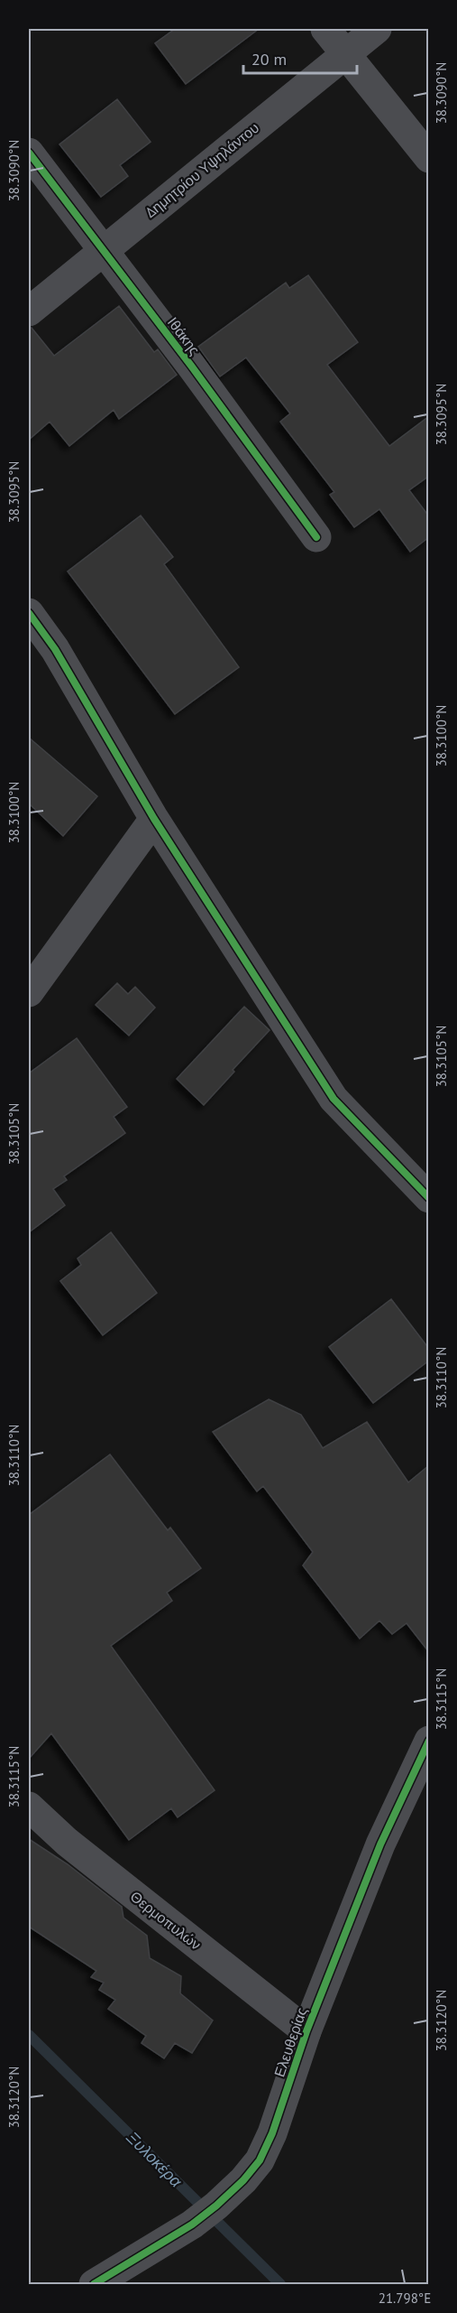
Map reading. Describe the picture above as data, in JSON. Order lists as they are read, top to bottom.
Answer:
{
  "streets": {
    "street": [
      "Δημητρίου Υψηλάντου",
      "Ιθάκης",
      "Θερμοπυλών",
      "Ελευθερίας"
    ]
  },
  "crossings": [
    ["Δημητρίου Υψηλάντου", "Ιθάκης"],
    ["Θερμοπυλών", "Ελευθερίας"]
  ],
  "water": ["Ξυλοκέρα"],
  "scale_bar": "20 m",
  "coordinates": [
    "38.3090°N",
    "38.3095°N",
    "38.3100°N",
    "38.3105°N",
    "38.3110°N",
    "38.3115°N",
    "38.3120°N",
    "21.798°E"
  ]
}
